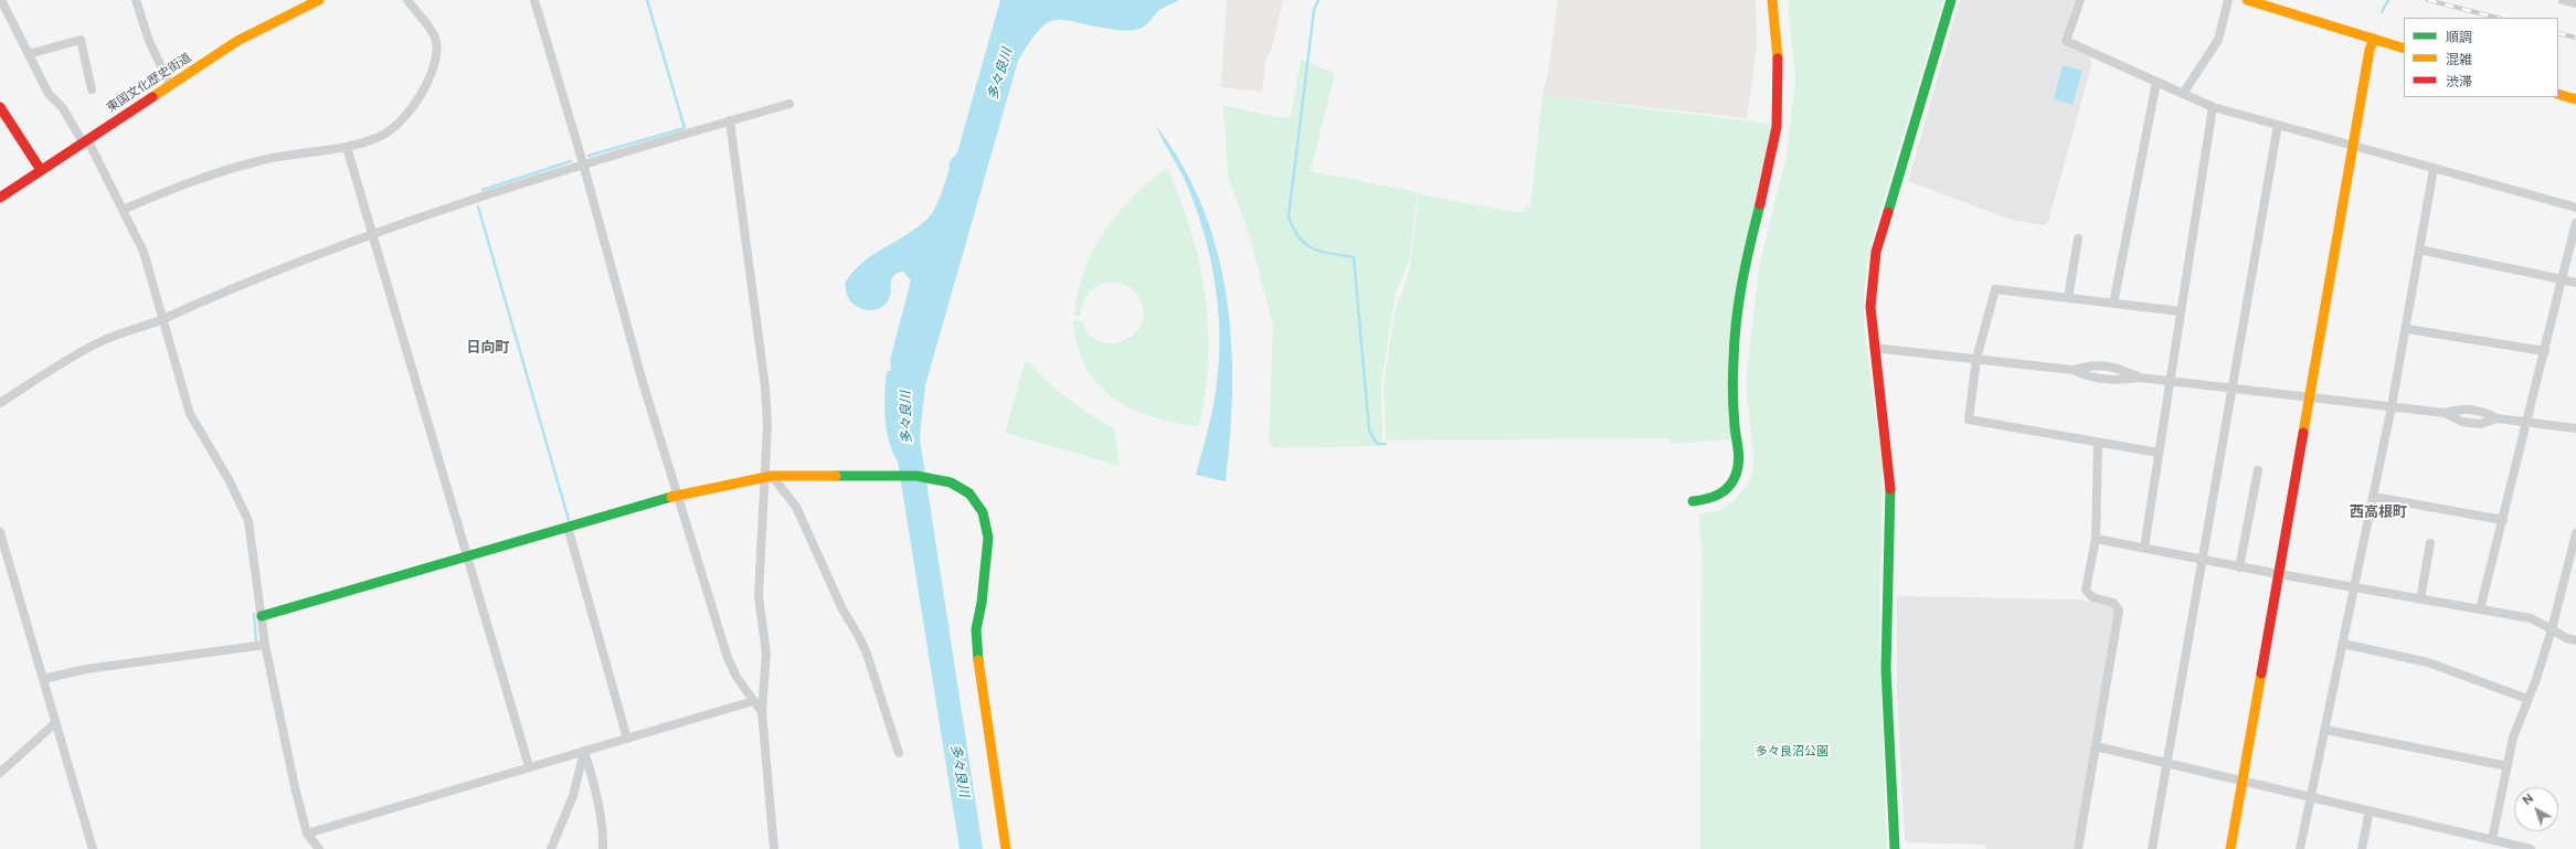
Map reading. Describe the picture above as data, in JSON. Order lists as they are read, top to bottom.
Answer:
{
  "streets": {
    "main road": ["東国文化歴史街道"]
  },
  "districts": ["日向町", "西高根町"],
  "water": ["多々良川"],
  "parks": ["多々良沼公園"],
  "legend": ["順調", "混雑", "渋滞"],
  "north": "top left"
}
